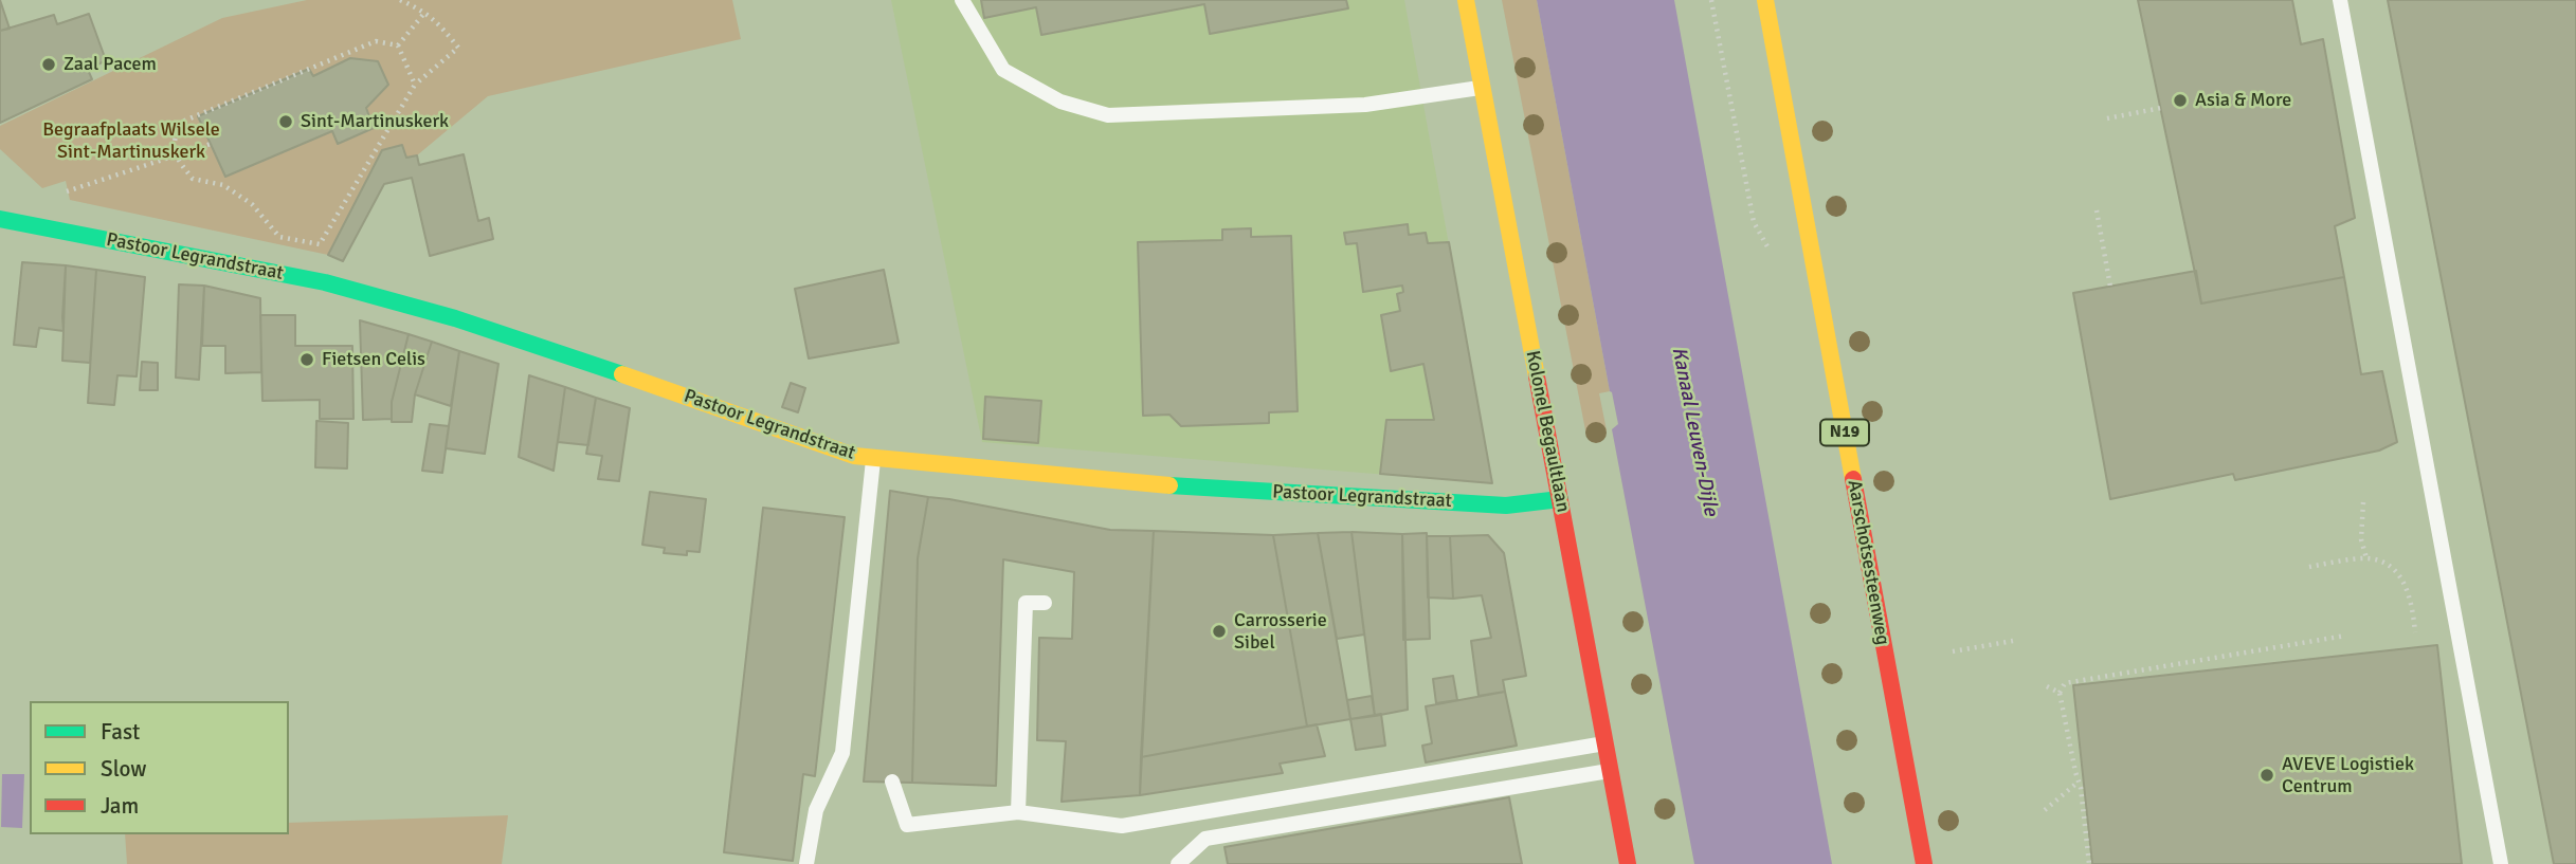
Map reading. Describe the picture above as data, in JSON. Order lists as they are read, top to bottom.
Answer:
{
  "streets": {
    "street": [
      "Pastoor Legrandstraat",
      "Kolonel Begaultlaan",
      "N19",
      "Aarschotsesteenweg"
    ]
  },
  "crossings": [
    ["Pastoor Legrandstraat", "Kolonel Begaultlaan"]
  ],
  "water": ["Kanaal Leuven-Dijle"],
  "parks": ["Begraafplaats Wilsele Sint-Martinuskerk"],
  "places": [
    "Zaal Pacem",
    "Asia & More",
    "Sint-Martinuskerk",
    "Fietsen Celis",
    "Carrosserie Sibel",
    "AVEVE Logistiek Centrum"
  ],
  "legend": ["Fast", "Slow", "Jam"]
}
